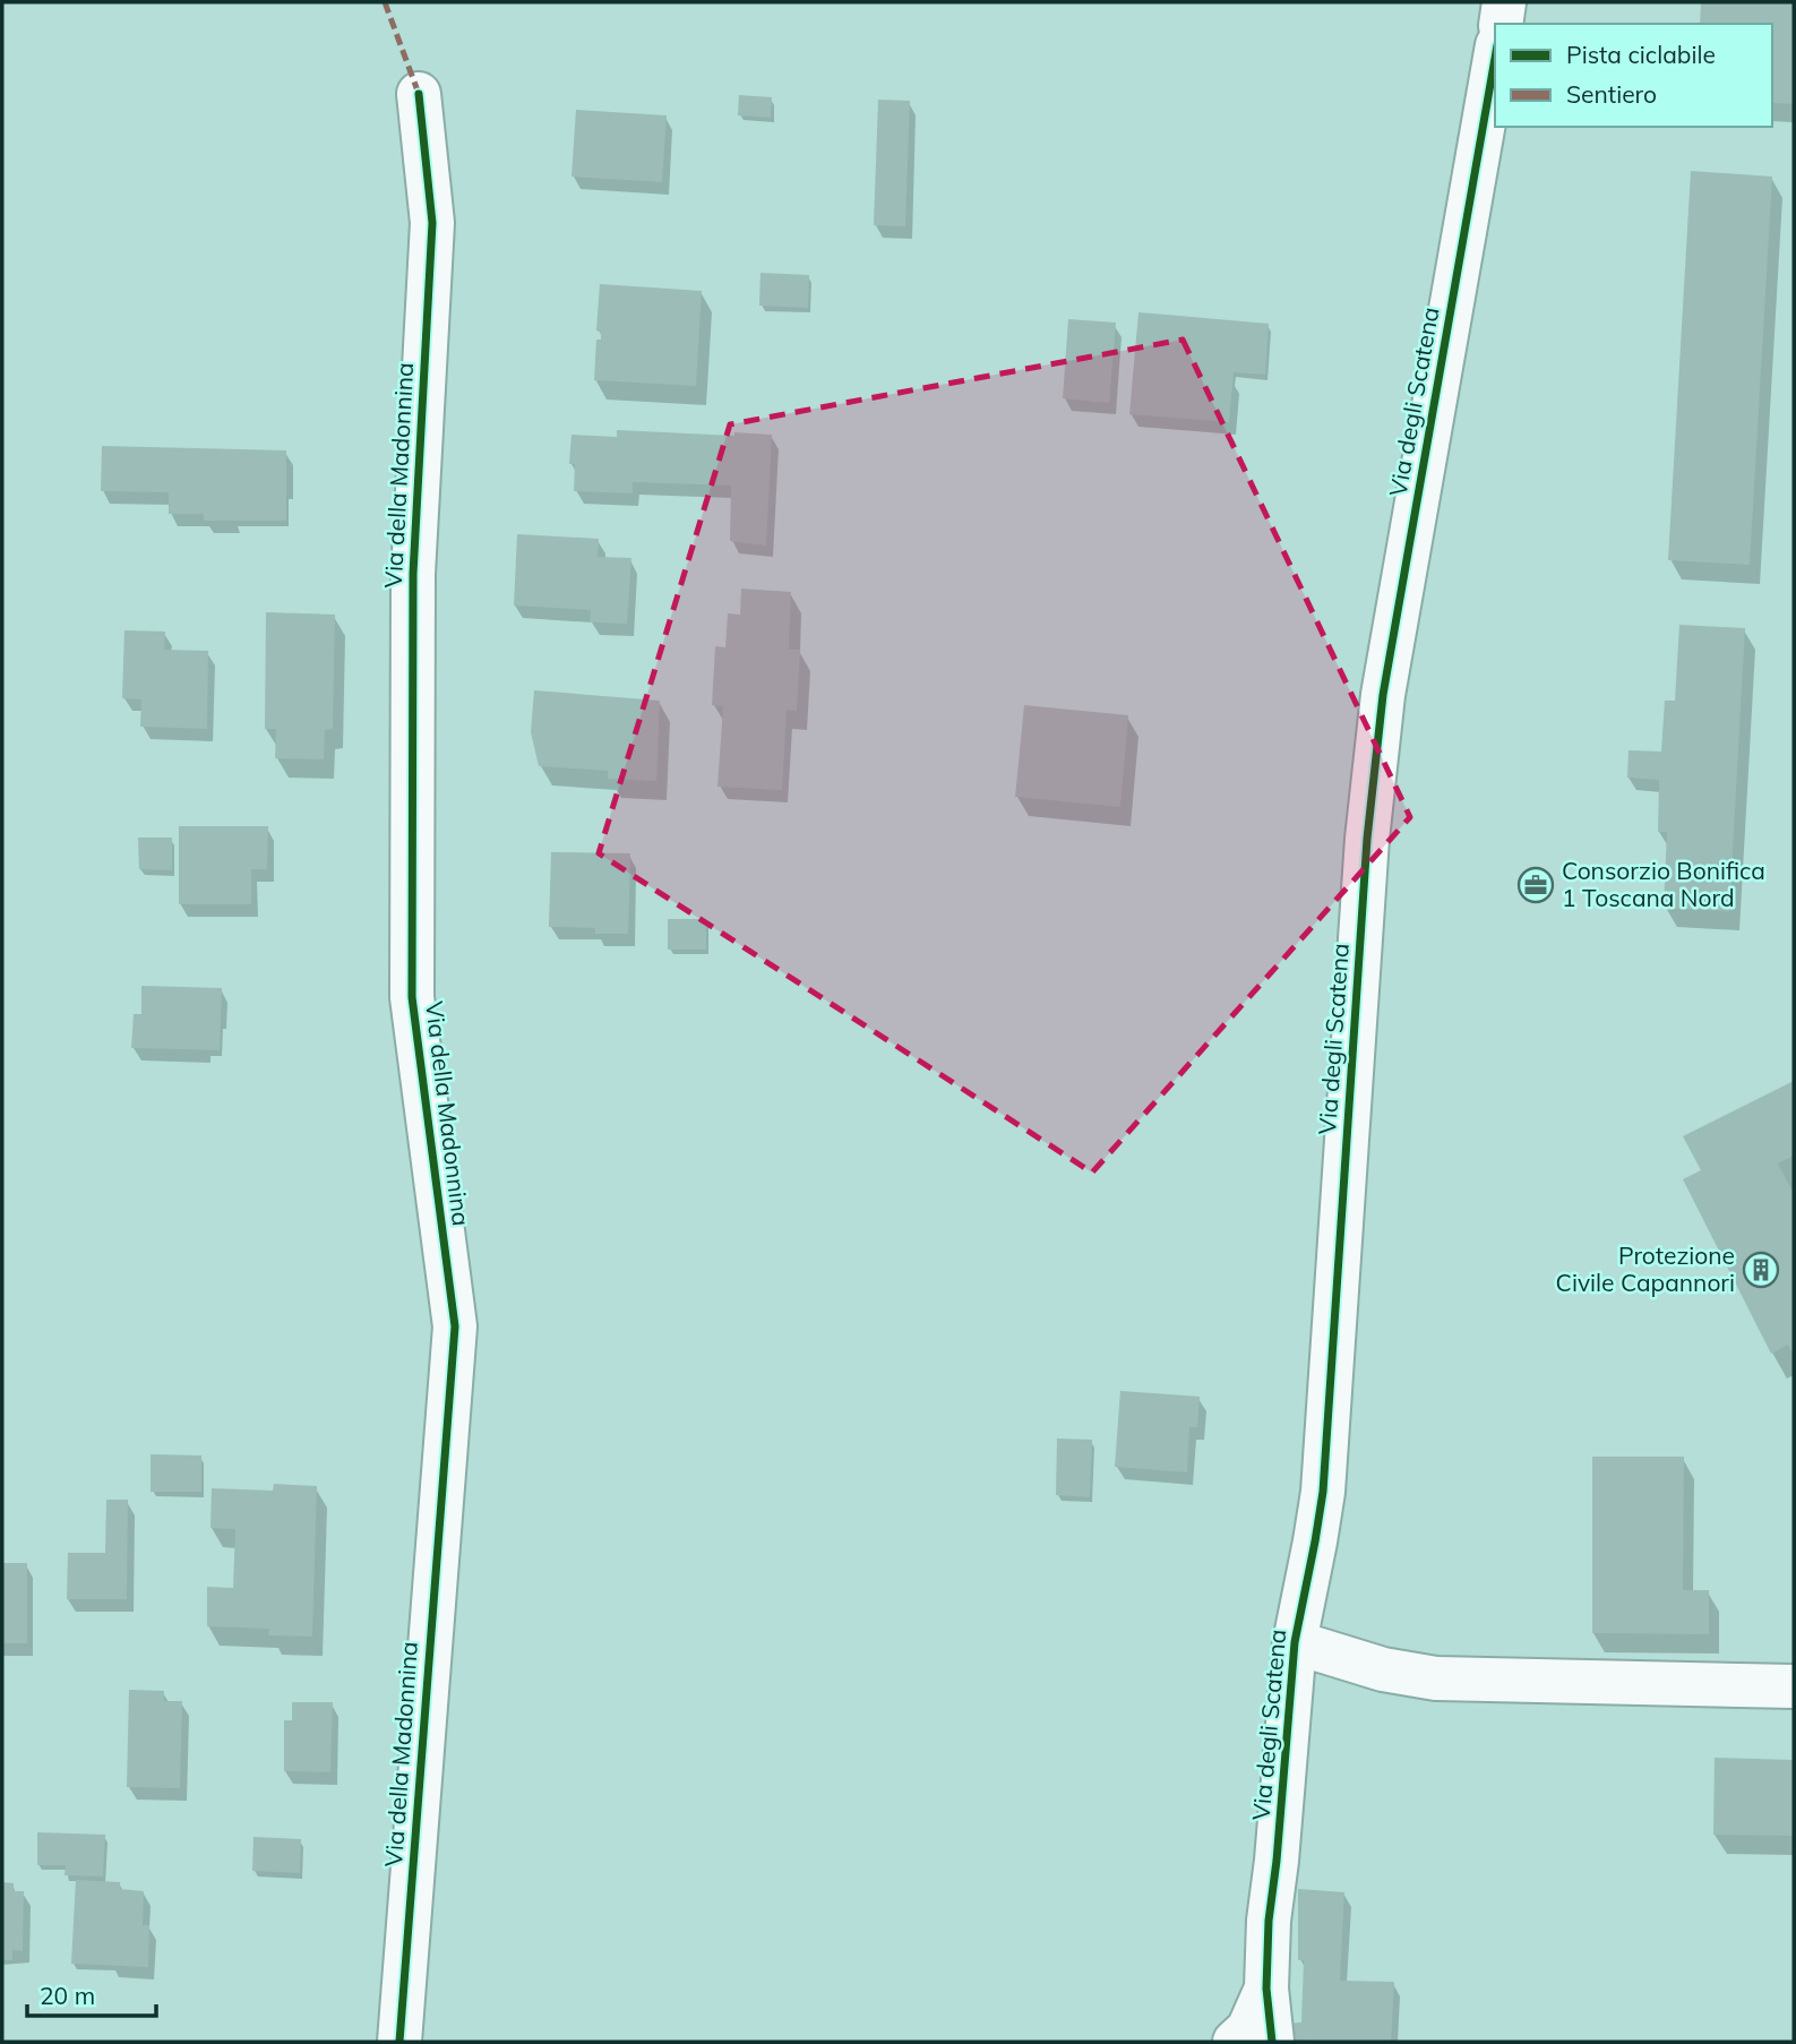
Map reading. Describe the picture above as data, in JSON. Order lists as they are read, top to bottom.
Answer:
{
  "streets": {
    "street": ["Via degli Scatena", "Via della Madonnina"]
  },
  "places": {
    "office": ["Consorzio Bonifica 1 Toscana Nord"],
    "building": ["Protezione Civile Capannori"]
  },
  "legend": ["Pista ciclabile", "Sentiero"],
  "scale_bar": "20 m"
}
